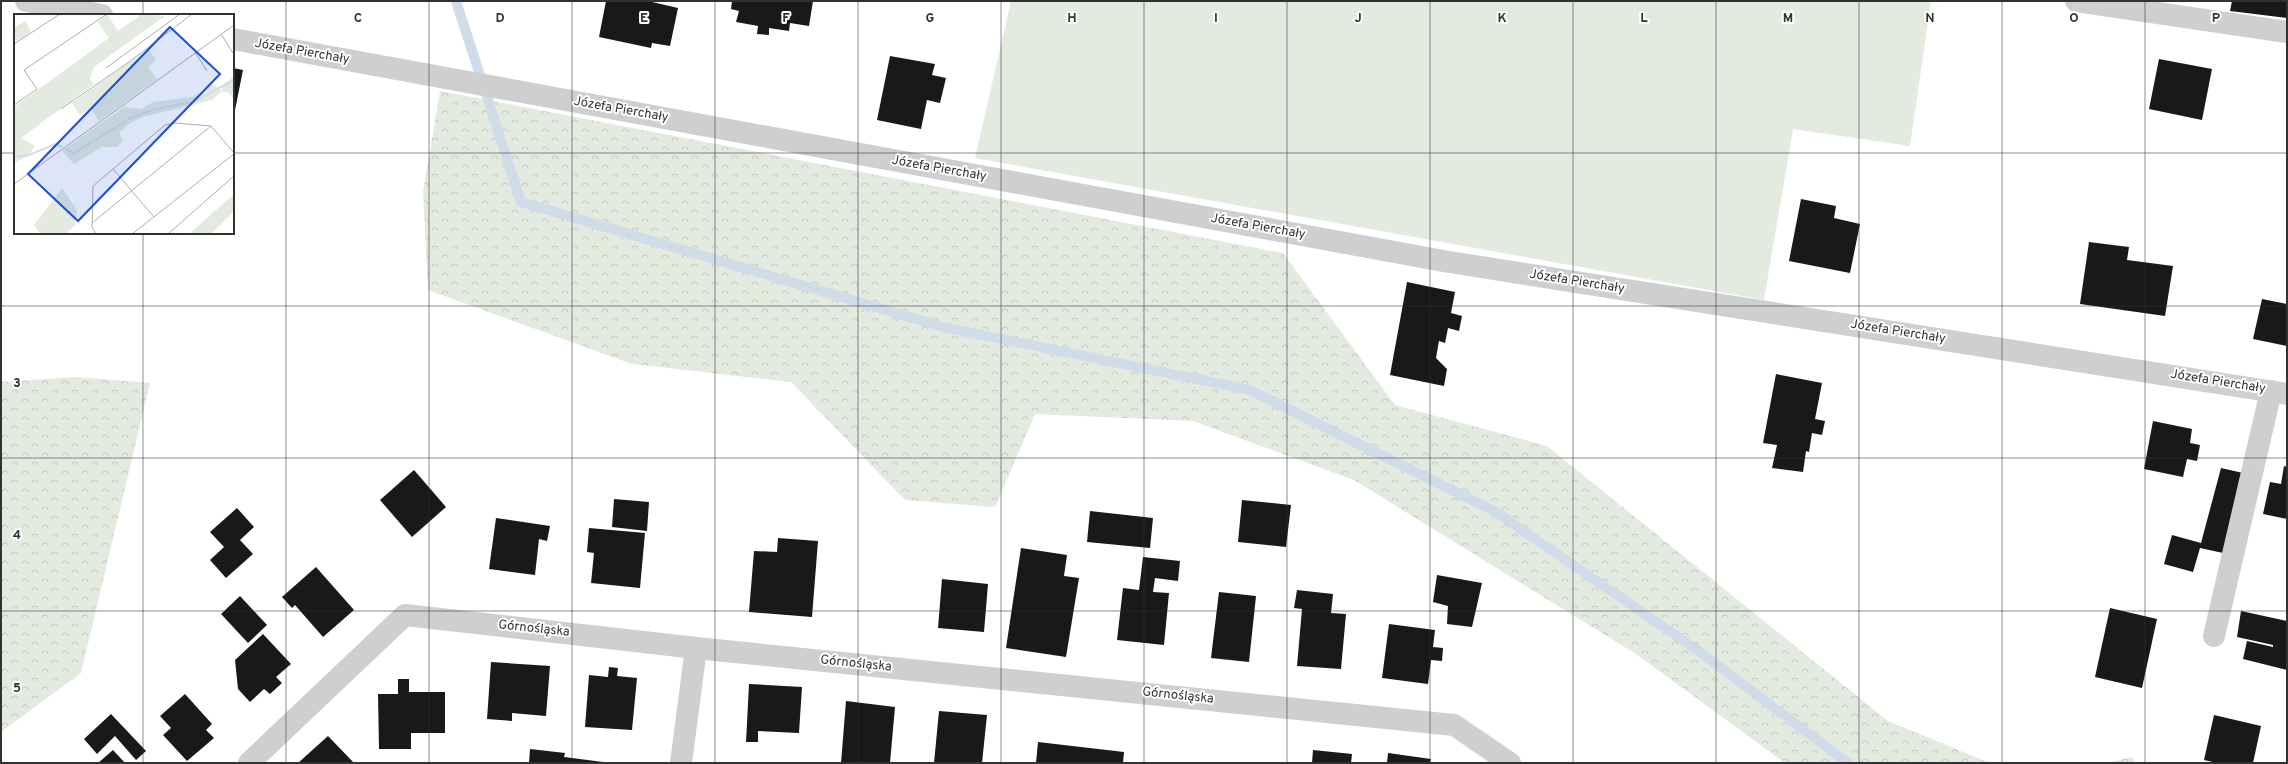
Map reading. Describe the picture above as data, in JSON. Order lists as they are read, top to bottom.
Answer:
{
  "streets": {
    "street": ["Józefa Pierchały", "Górnośląska"]
  },
  "grid": {
    "columns": [
      "C",
      "D",
      "E",
      "F",
      "G",
      "H",
      "I",
      "J",
      "K",
      "L",
      "M",
      "N",
      "O",
      "P"
    ],
    "rows": ["3", "4", "5"]
  }
}
